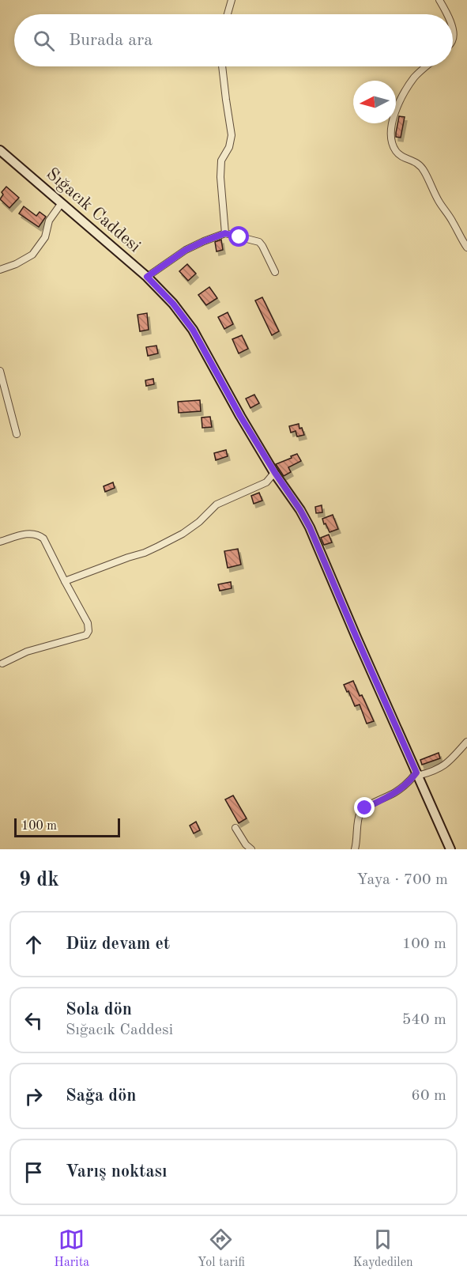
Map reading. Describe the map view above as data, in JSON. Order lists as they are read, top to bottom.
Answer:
{
  "streets": {
    "main road": ["Sığacık Caddesi"]
  },
  "scale_bar": "100 m",
  "north": "left",
  "page": {
    "search": "Burada ara",
    "scale": "100 m",
    "heading": ["9 dk", "Yaya · 700 m"],
    "list": [
      ["Düz devam et", "100 m"],
      ["Sola dön", "Sığacık Caddesi", "540 m"],
      ["Sağa dön", "60 m"],
      "Varış noktası"
    ],
    "nav": ["Harita", "Yol tarifi", "Kaydedilen"]
  }
}
